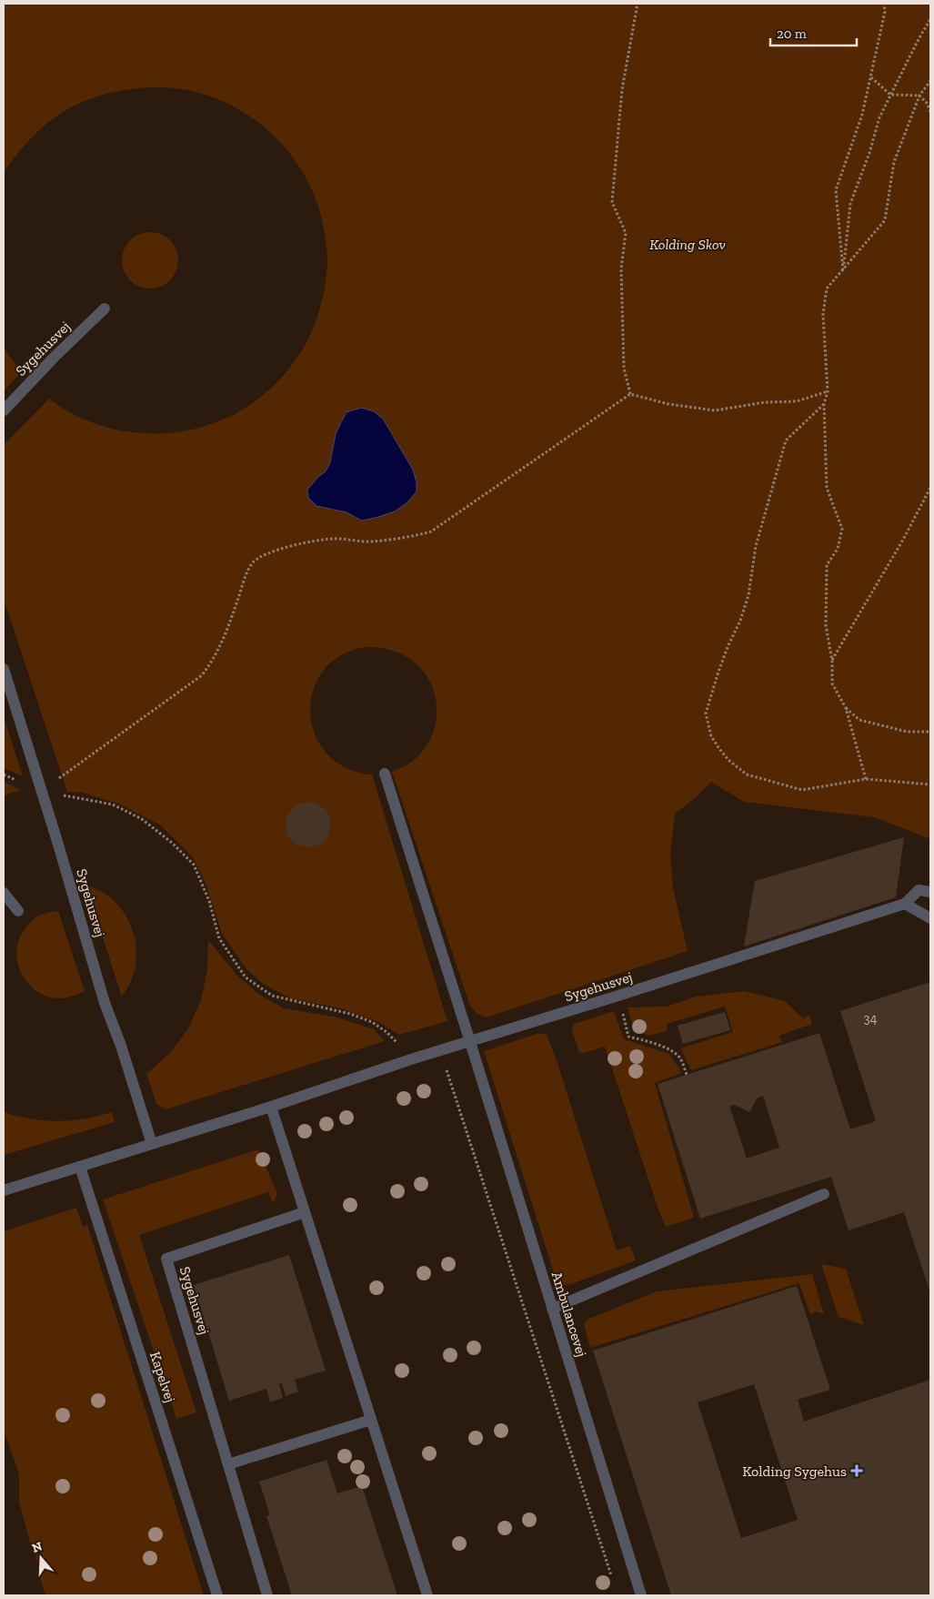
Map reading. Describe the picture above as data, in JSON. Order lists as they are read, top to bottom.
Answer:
{
  "streets": {
    "lane": ["Sygehusvej", "Ambulancevej", "Kapelvej"]
  },
  "crossings": [
    ["Sygehusvej", "Ambulancevej"],
    ["Sygehusvej", "Kapelvej"]
  ],
  "parks": ["Kolding Skov"],
  "places": {
    "health": ["Kolding Sygehus"]
  },
  "house_numbers": ["34"],
  "scale_bar": "20 m",
  "north": "top"
}
